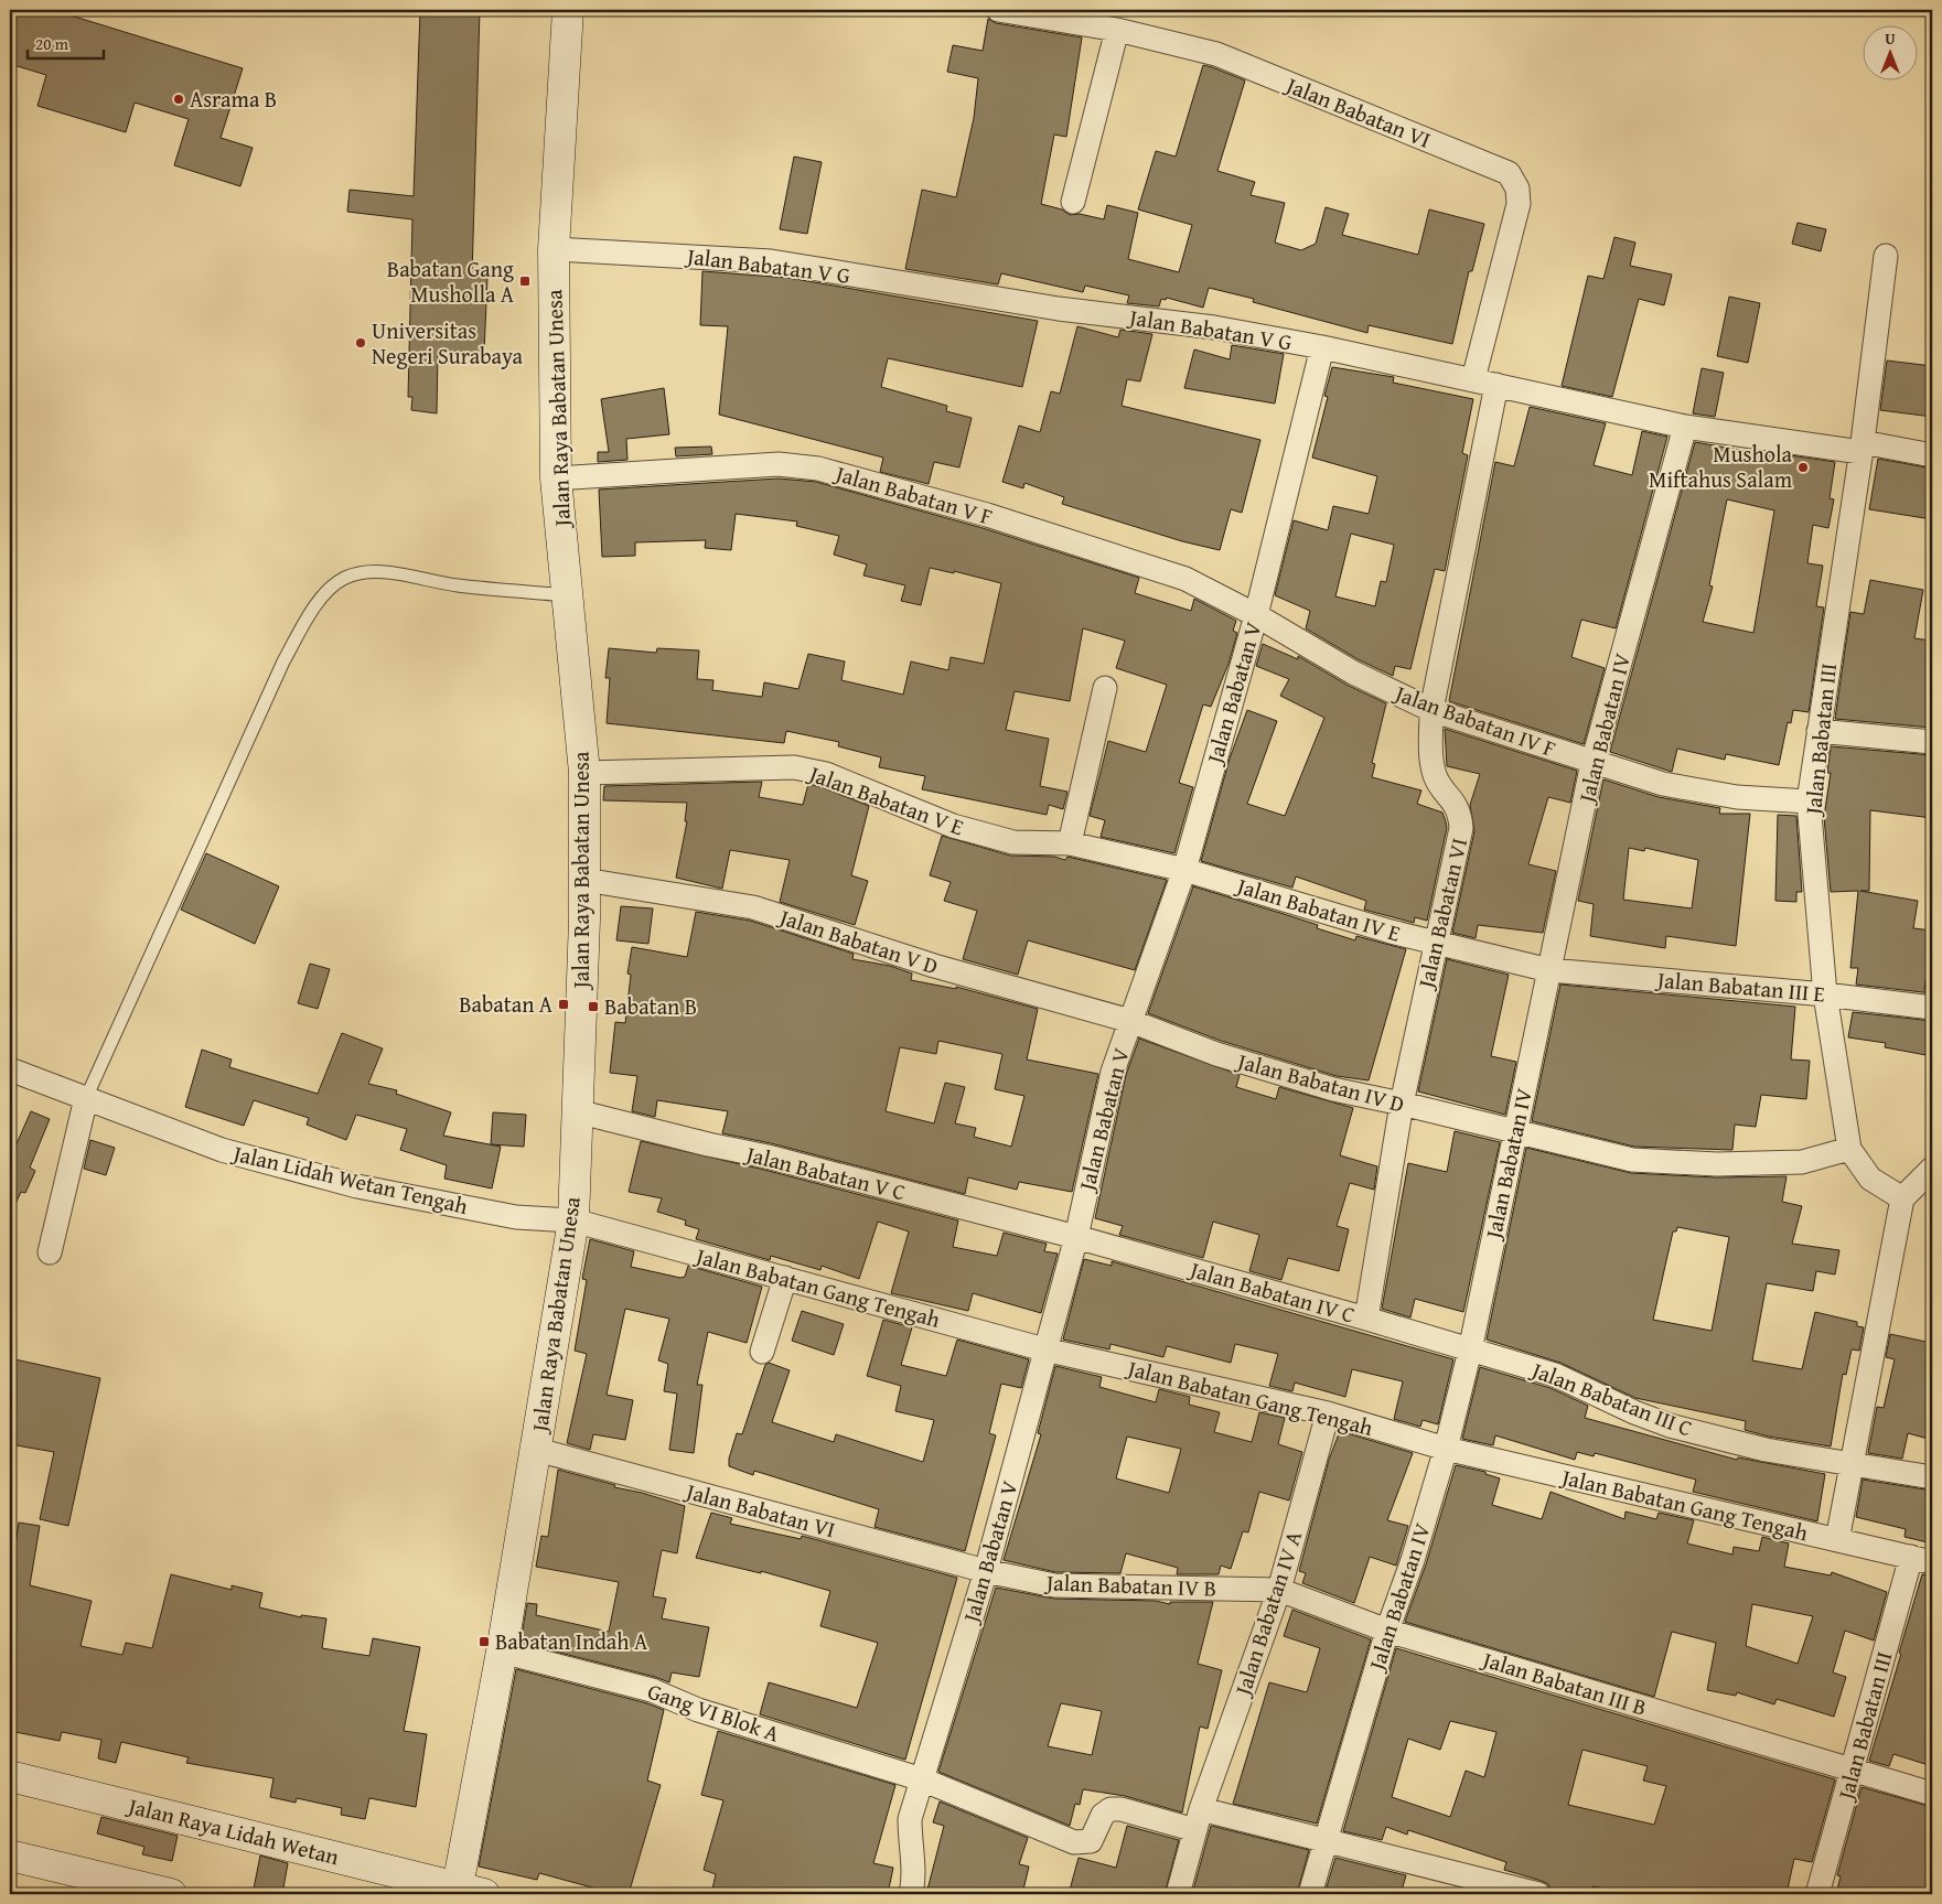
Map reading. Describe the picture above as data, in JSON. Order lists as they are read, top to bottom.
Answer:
{
  "streets": {
    "main road": ["Jalan Raya Babatan Unesa", "Jalan Raya Lidah Wetan"],
    "street": [
      "Jalan Babatan VI",
      "Jalan Babatan V G",
      "Jalan Babatan V F",
      "Jalan Babatan V",
      "Jalan Babatan IV F",
      "Jalan Babatan IV",
      "Jalan Babatan III",
      "Jalan Babatan V E",
      "Jalan Babatan IV E",
      "Jalan Babatan V D",
      "Jalan Babatan III E",
      "Jalan Babatan IV D",
      "Jalan Babatan V C",
      "Jalan Lidah Wetan Tengah",
      "Jalan Babatan Gang Tengah",
      "Jalan Babatan IV C",
      "Jalan Babatan III C",
      "Jalan Babatan IV B",
      "Jalan Babatan IV A",
      "Jalan Babatan III B",
      "Gang VI Blok A"
    ]
  },
  "crossings": [
    ["Jalan Babatan VI", "Jalan Babatan V G"],
    ["Jalan Babatan VI", "Jalan Raya Babatan Unesa"],
    ["Jalan Babatan VI", "Jalan Babatan V"],
    ["Jalan Babatan VI", "Jalan Babatan IV F"],
    ["Jalan Babatan VI", "Jalan Babatan IV E"],
    ["Jalan Babatan VI", "Jalan Babatan IV D"],
    ["Jalan Babatan VI", "Jalan Babatan IV C"],
    ["Jalan Babatan VI", "Jalan Babatan IV B"],
    ["Jalan Babatan V G", "Jalan Raya Babatan Unesa"],
    ["Jalan Babatan V G", "Jalan Babatan V"],
    ["Jalan Babatan V G", "Jalan Babatan IV"],
    ["Jalan Babatan V G", "Jalan Babatan III"],
    ["Jalan Raya Babatan Unesa", "Jalan Babatan V F"],
    ["Jalan Raya Babatan Unesa", "Jalan Babatan V E"],
    ["Jalan Raya Babatan Unesa", "Jalan Babatan V D"],
    ["Jalan Raya Babatan Unesa", "Jalan Babatan V C"],
    ["Jalan Raya Babatan Unesa", "Jalan Lidah Wetan Tengah"],
    ["Jalan Raya Babatan Unesa", "Jalan Babatan Gang Tengah"],
    ["Jalan Raya Babatan Unesa", "Gang VI Blok A"],
    ["Jalan Raya Babatan Unesa", "Jalan Raya Lidah Wetan"],
    ["Jalan Babatan V F", "Jalan Babatan V"],
    ["Jalan Babatan V F", "Jalan Babatan IV F"],
    ["Jalan Babatan V", "Jalan Babatan IV F"],
    ["Jalan Babatan V", "Jalan Babatan V E"],
    ["Jalan Babatan V", "Jalan Babatan IV E"],
    ["Jalan Babatan V", "Jalan Babatan V D"],
    ["Jalan Babatan V", "Jalan Babatan IV D"],
    ["Jalan Babatan V", "Jalan Babatan V C"],
    ["Jalan Babatan V", "Jalan Babatan Gang Tengah"],
    ["Jalan Babatan V", "Jalan Babatan IV C"],
    ["Jalan Babatan V", "Jalan Babatan IV B"],
    ["Jalan Babatan V", "Gang VI Blok A"],
    ["Jalan Babatan IV F", "Jalan Babatan IV"],
    ["Jalan Babatan IV F", "Jalan Babatan III"],
    ["Jalan Babatan IV", "Jalan Babatan IV E"],
    ["Jalan Babatan IV", "Jalan Babatan III E"],
    ["Jalan Babatan IV", "Jalan Babatan IV D"],
    ["Jalan Babatan IV", "Jalan Babatan Gang Tengah"],
    ["Jalan Babatan IV", "Jalan Babatan IV C"],
    ["Jalan Babatan IV", "Jalan Babatan III C"],
    ["Jalan Babatan IV", "Jalan Babatan III B"],
    ["Jalan Babatan III", "Jalan Babatan III E"],
    ["Jalan Babatan III", "Jalan Babatan IV D"],
    ["Jalan Babatan III", "Jalan Babatan Gang Tengah"],
    ["Jalan Babatan III", "Jalan Babatan III B"],
    ["Jalan Babatan V E", "Jalan Babatan IV E"],
    ["Jalan Babatan IV E", "Jalan Babatan III E"],
    ["Jalan Babatan V D", "Jalan Babatan IV D"],
    ["Jalan Babatan V C", "Jalan Babatan IV C"],
    ["Jalan Lidah Wetan Tengah", "Jalan Babatan Gang Tengah"],
    ["Jalan Babatan Gang Tengah", "Jalan Babatan IV A"],
    ["Jalan Babatan IV C", "Jalan Babatan III C"],
    ["Jalan Babatan IV B", "Jalan Babatan IV A"],
    ["Jalan Babatan IV B", "Jalan Babatan III B"],
    ["Jalan Babatan IV A", "Jalan Babatan III B"]
  ],
  "places": {
    "other": ["Asrama B", "Universitas Negeri Surabaya", "Mushola Miftahus Salam"],
    "transit": [
      "Babatan Gang Musholla A",
      "Babatan A",
      "Babatan B",
      "Babatan Indah A"
    ]
  },
  "scale_bar": "20 m",
  "north": "top"
}
